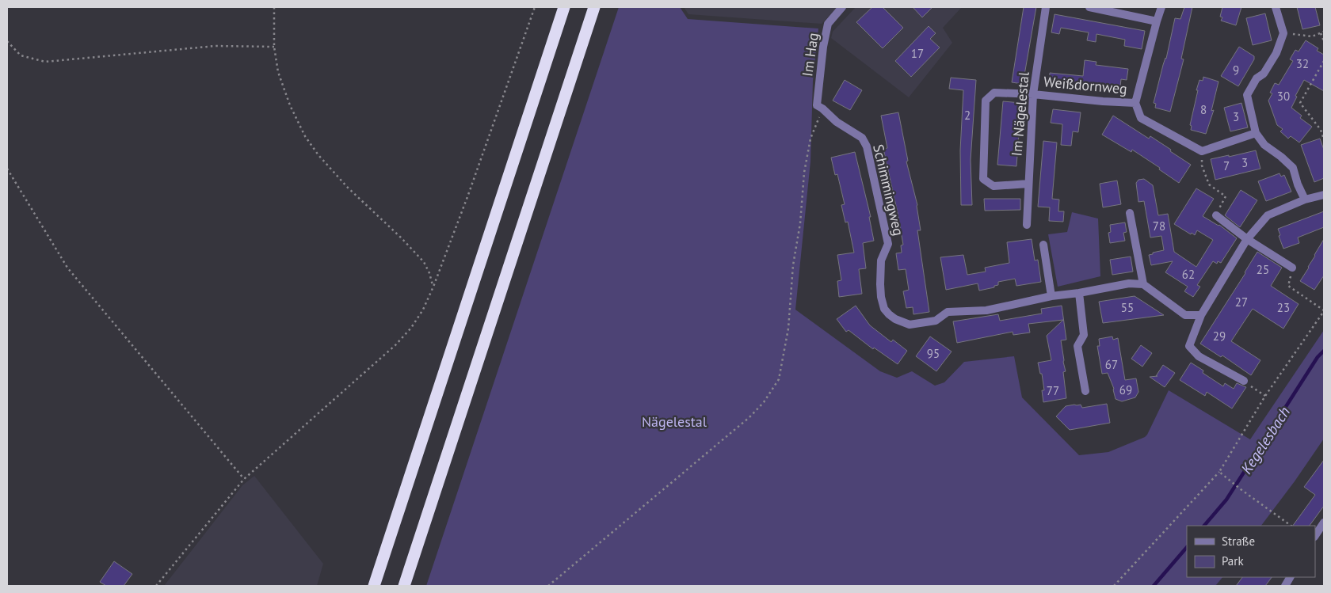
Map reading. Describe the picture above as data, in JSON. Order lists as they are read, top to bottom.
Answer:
{
  "streets": {
    "street": [
      "Im Hag",
      "Weißdornweg",
      "Im Nägelestal",
      "Schimmingweg"
    ]
  },
  "crossings": [
    ["Im Hag", "Schimmingweg"],
    ["Weißdornweg", "Im Nägelestal"]
  ],
  "water": ["Kegelesbach"],
  "parks": ["Nägelestal"],
  "house_numbers": [
    "17",
    "32",
    "9",
    "30",
    "8",
    "2",
    "3",
    "3",
    "7",
    "78",
    "25",
    "62",
    "27",
    "55",
    "23",
    "29",
    "95",
    "67",
    "69",
    "77"
  ],
  "legend": ["Straße", "Park"]
}
